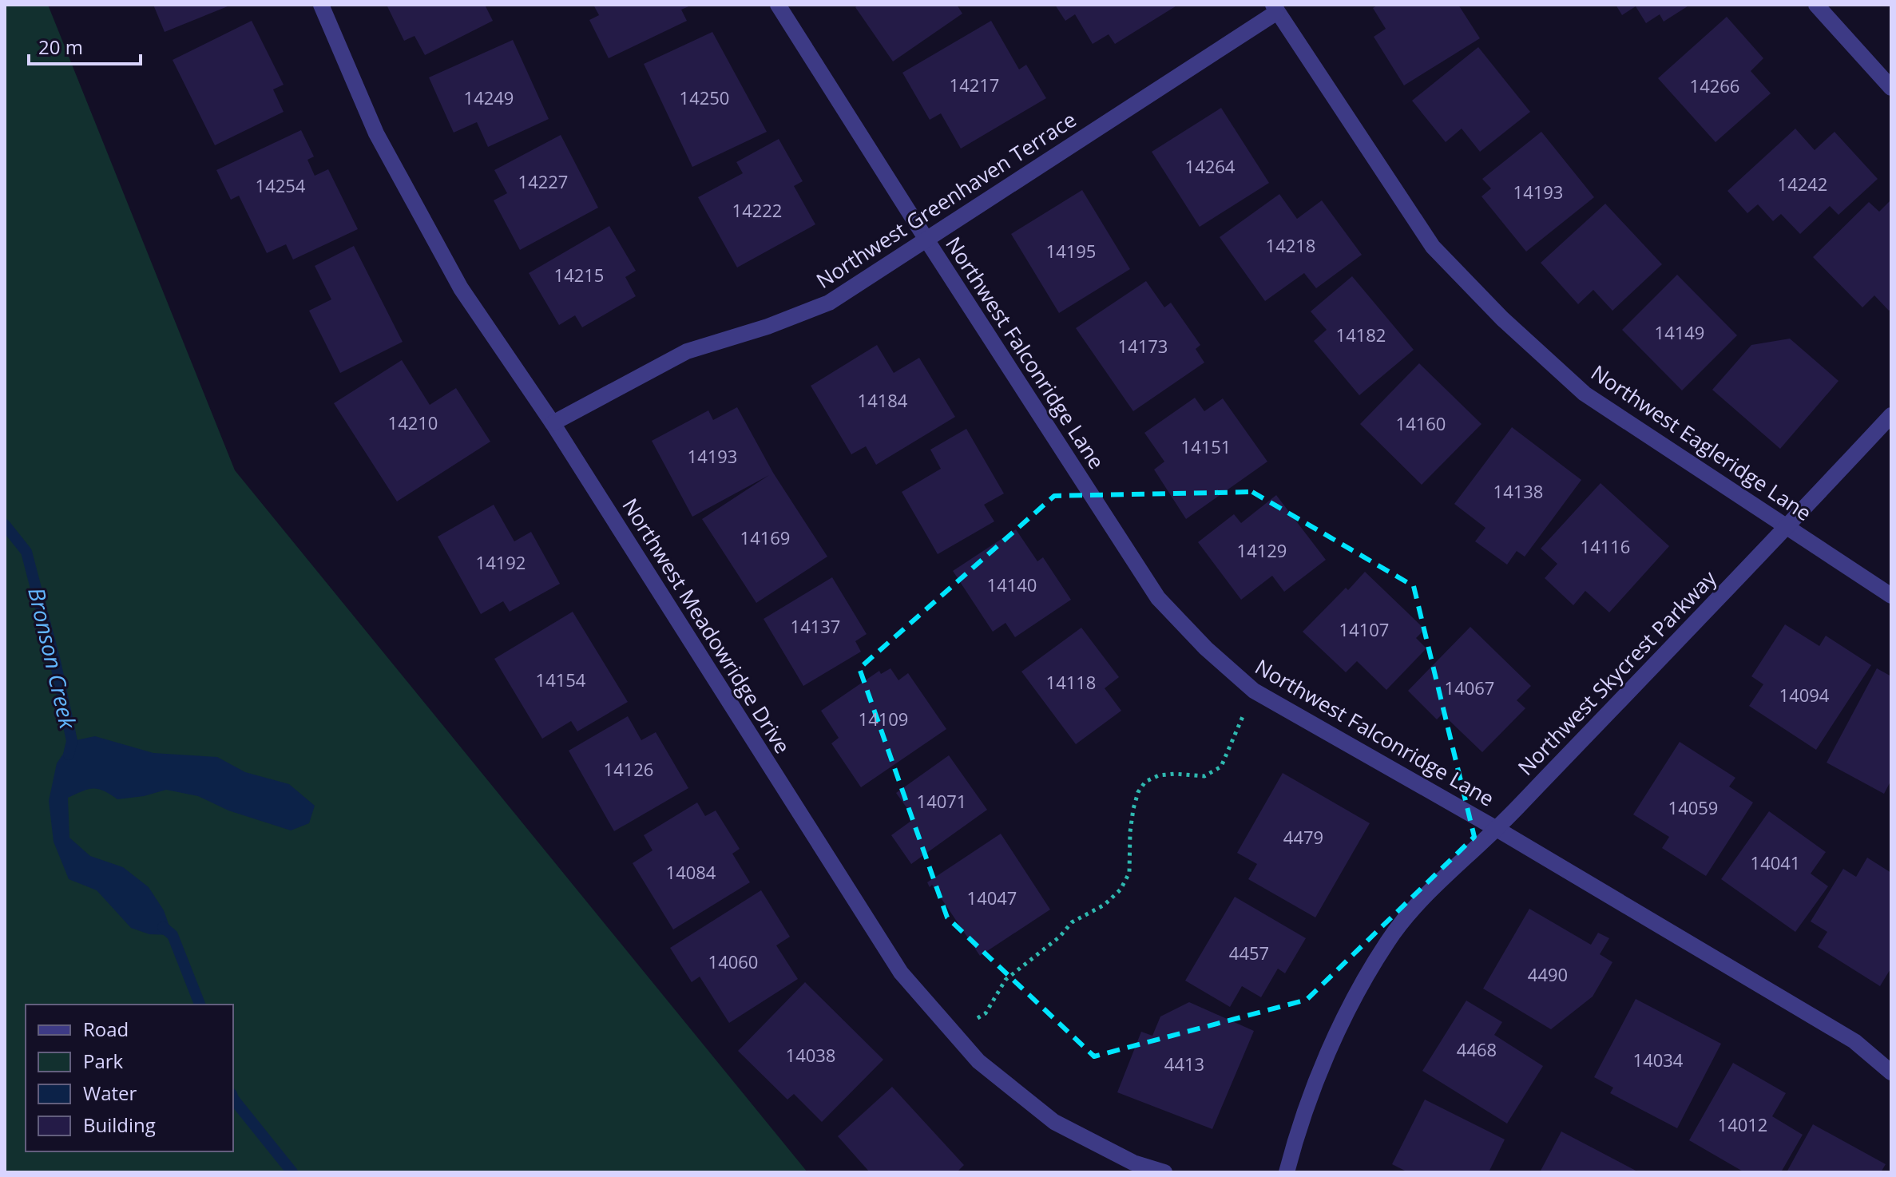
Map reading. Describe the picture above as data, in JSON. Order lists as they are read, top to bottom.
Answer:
{
  "streets": {
    "street": [
      "Northwest Greenhaven Terrace",
      "Northwest Falconridge Lane",
      "Northwest Eagleridge Lane",
      "Northwest Meadowridge Drive",
      "Northwest Skycrest Parkway"
    ]
  },
  "crossings": [
    ["Northwest Greenhaven Terrace", "Northwest Falconridge Lane"],
    ["Northwest Greenhaven Terrace", "Northwest Eagleridge Lane"],
    ["Northwest Greenhaven Terrace", "Northwest Meadowridge Drive"],
    ["Northwest Falconridge Lane", "Northwest Skycrest Parkway"],
    ["Northwest Eagleridge Lane", "Northwest Skycrest Parkway"]
  ],
  "water": ["Bronson Creek"],
  "house_numbers": [
    "14217",
    "14266",
    "14249",
    "14250",
    "14264",
    "14227",
    "14242",
    "14254",
    "14193",
    "14222",
    "14218",
    "14195",
    "14215",
    "14149",
    "14182",
    "14173",
    "14184",
    "14210",
    "14160",
    "14151",
    "14193",
    "14138",
    "14169",
    "14116",
    "14129",
    "14192",
    "14140",
    "14137",
    "14107",
    "14154",
    "14118",
    "14067",
    "14094",
    "14109",
    "14126",
    "14071",
    "14059",
    "4479",
    "14041",
    "14084",
    "14047",
    "4457",
    "14060",
    "4490",
    "4468",
    "14038",
    "14034",
    "4413",
    "14012"
  ],
  "legend": [
    "Road",
    "Park",
    "Water",
    "Building"
  ],
  "scale_bar": "20 m"
}
